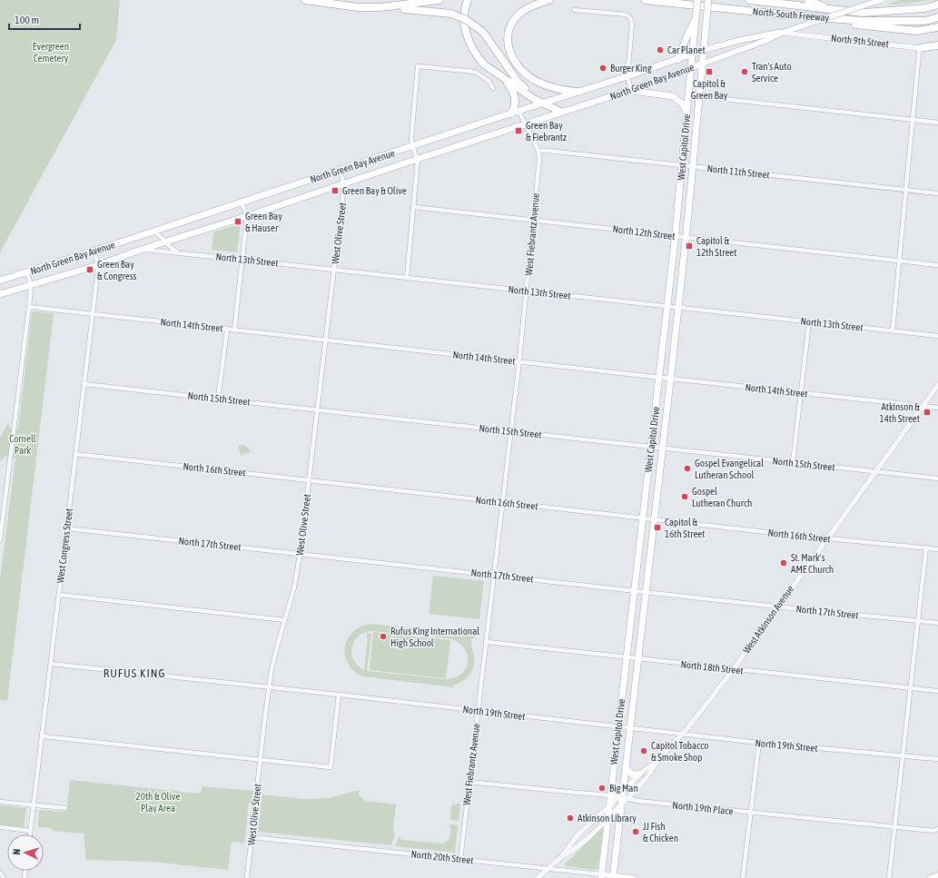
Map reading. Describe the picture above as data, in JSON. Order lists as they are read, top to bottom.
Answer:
{
  "streets": {
    "highway": ["North-South Freeway"],
    "main road": ["North Green Bay Avenue", "West Capitol Drive", "North 20th Street"],
    "street": [
      "North 9th Street",
      "North 11th Street",
      "North 12th Street",
      "West Olive Street",
      "West Fiebrantz Avenue",
      "North 13th Street",
      "North 14th Street",
      "North 15th Street",
      "North 16th Street",
      "North 17th Street",
      "West Congress Street",
      "West Atkinson Avenue",
      "North 18th Street",
      "North 19th Street",
      "North 19th Place"
    ]
  },
  "crossings": [
    ["North Green Bay Avenue", "West Capitol Drive"],
    ["North Green Bay Avenue", "West Olive Street"],
    ["North Green Bay Avenue", "West Fiebrantz Avenue"],
    ["North Green Bay Avenue", "North 13th Street"],
    ["North Green Bay Avenue", "West Congress Street"],
    ["West Capitol Drive", "North 11th Street"],
    ["West Capitol Drive", "North 12th Street"],
    ["West Capitol Drive", "North 13th Street"],
    ["West Capitol Drive", "North 14th Street"],
    ["West Capitol Drive", "North 15th Street"],
    ["West Capitol Drive", "North 16th Street"],
    ["West Capitol Drive", "North 17th Street"],
    ["West Capitol Drive", "West Atkinson Avenue"],
    ["West Capitol Drive", "North 18th Street"],
    ["West Capitol Drive", "North 19th Street"],
    ["West Capitol Drive", "North 19th Place"],
    ["West Capitol Drive", "North 20th Street"],
    ["North 11th Street", "West Fiebrantz Avenue"],
    ["North 12th Street", "West Fiebrantz Avenue"],
    ["West Olive Street", "North 13th Street"],
    ["West Olive Street", "North 14th Street"],
    ["West Olive Street", "North 15th Street"],
    ["West Olive Street", "North 16th Street"],
    ["West Olive Street", "North 17th Street"],
    ["West Olive Street", "North 19th Street"],
    ["West Olive Street", "North 20th Street"],
    ["West Fiebrantz Avenue", "North 13th Street"],
    ["West Fiebrantz Avenue", "North 14th Street"],
    ["West Fiebrantz Avenue", "North 15th Street"],
    ["West Fiebrantz Avenue", "North 16th Street"],
    ["West Fiebrantz Avenue", "North 17th Street"],
    ["West Fiebrantz Avenue", "North 18th Street"],
    ["West Fiebrantz Avenue", "North 19th Street"],
    ["West Fiebrantz Avenue", "North 19th Place"],
    ["West Fiebrantz Avenue", "North 20th Street"],
    ["North 14th Street", "West Congress Street"],
    ["North 14th Street", "West Atkinson Avenue"],
    ["North 15th Street", "West Congress Street"],
    ["North 15th Street", "West Atkinson Avenue"],
    ["North 16th Street", "West Congress Street"],
    ["North 16th Street", "West Atkinson Avenue"],
    ["North 17th Street", "West Congress Street"],
    ["North 17th Street", "West Atkinson Avenue"],
    ["West Congress Street", "North 19th Street"],
    ["West Atkinson Avenue", "North 18th Street"],
    ["West Atkinson Avenue", "North 19th Street"],
    ["West Atkinson Avenue", "North 19th Place"],
    ["West Atkinson Avenue", "North 20th Street"]
  ],
  "districts": ["RUFUS KING"],
  "parks": ["Evergreen Cemetery", "Cornell Park", "20th & Olive Play Area"],
  "places": {
    "other": [
      "Car Planet",
      "Burger King",
      "Tran's Auto Service",
      "Gospel Evangelical Lutheran School",
      "Gospel Lutheran Church",
      "St. Mark's AME Church",
      "Rufus King International High School",
      "Capitol Tobacco & Smoke Shop",
      "Big Man",
      "Atkinson Library",
      "JJ Fish & Chicken"
    ],
    "transit": [
      "Capitol & Green Bay",
      "Green Bay & Fiebrantz",
      "Green Bay & Olive",
      "Green Bay & Hauser",
      "Capitol & 12th Street",
      "Green Bay & Congress",
      "Atkinson & 14th Street",
      "Capitol & 16th Street"
    ]
  },
  "scale_bar": "100 m",
  "north": "left"
}
